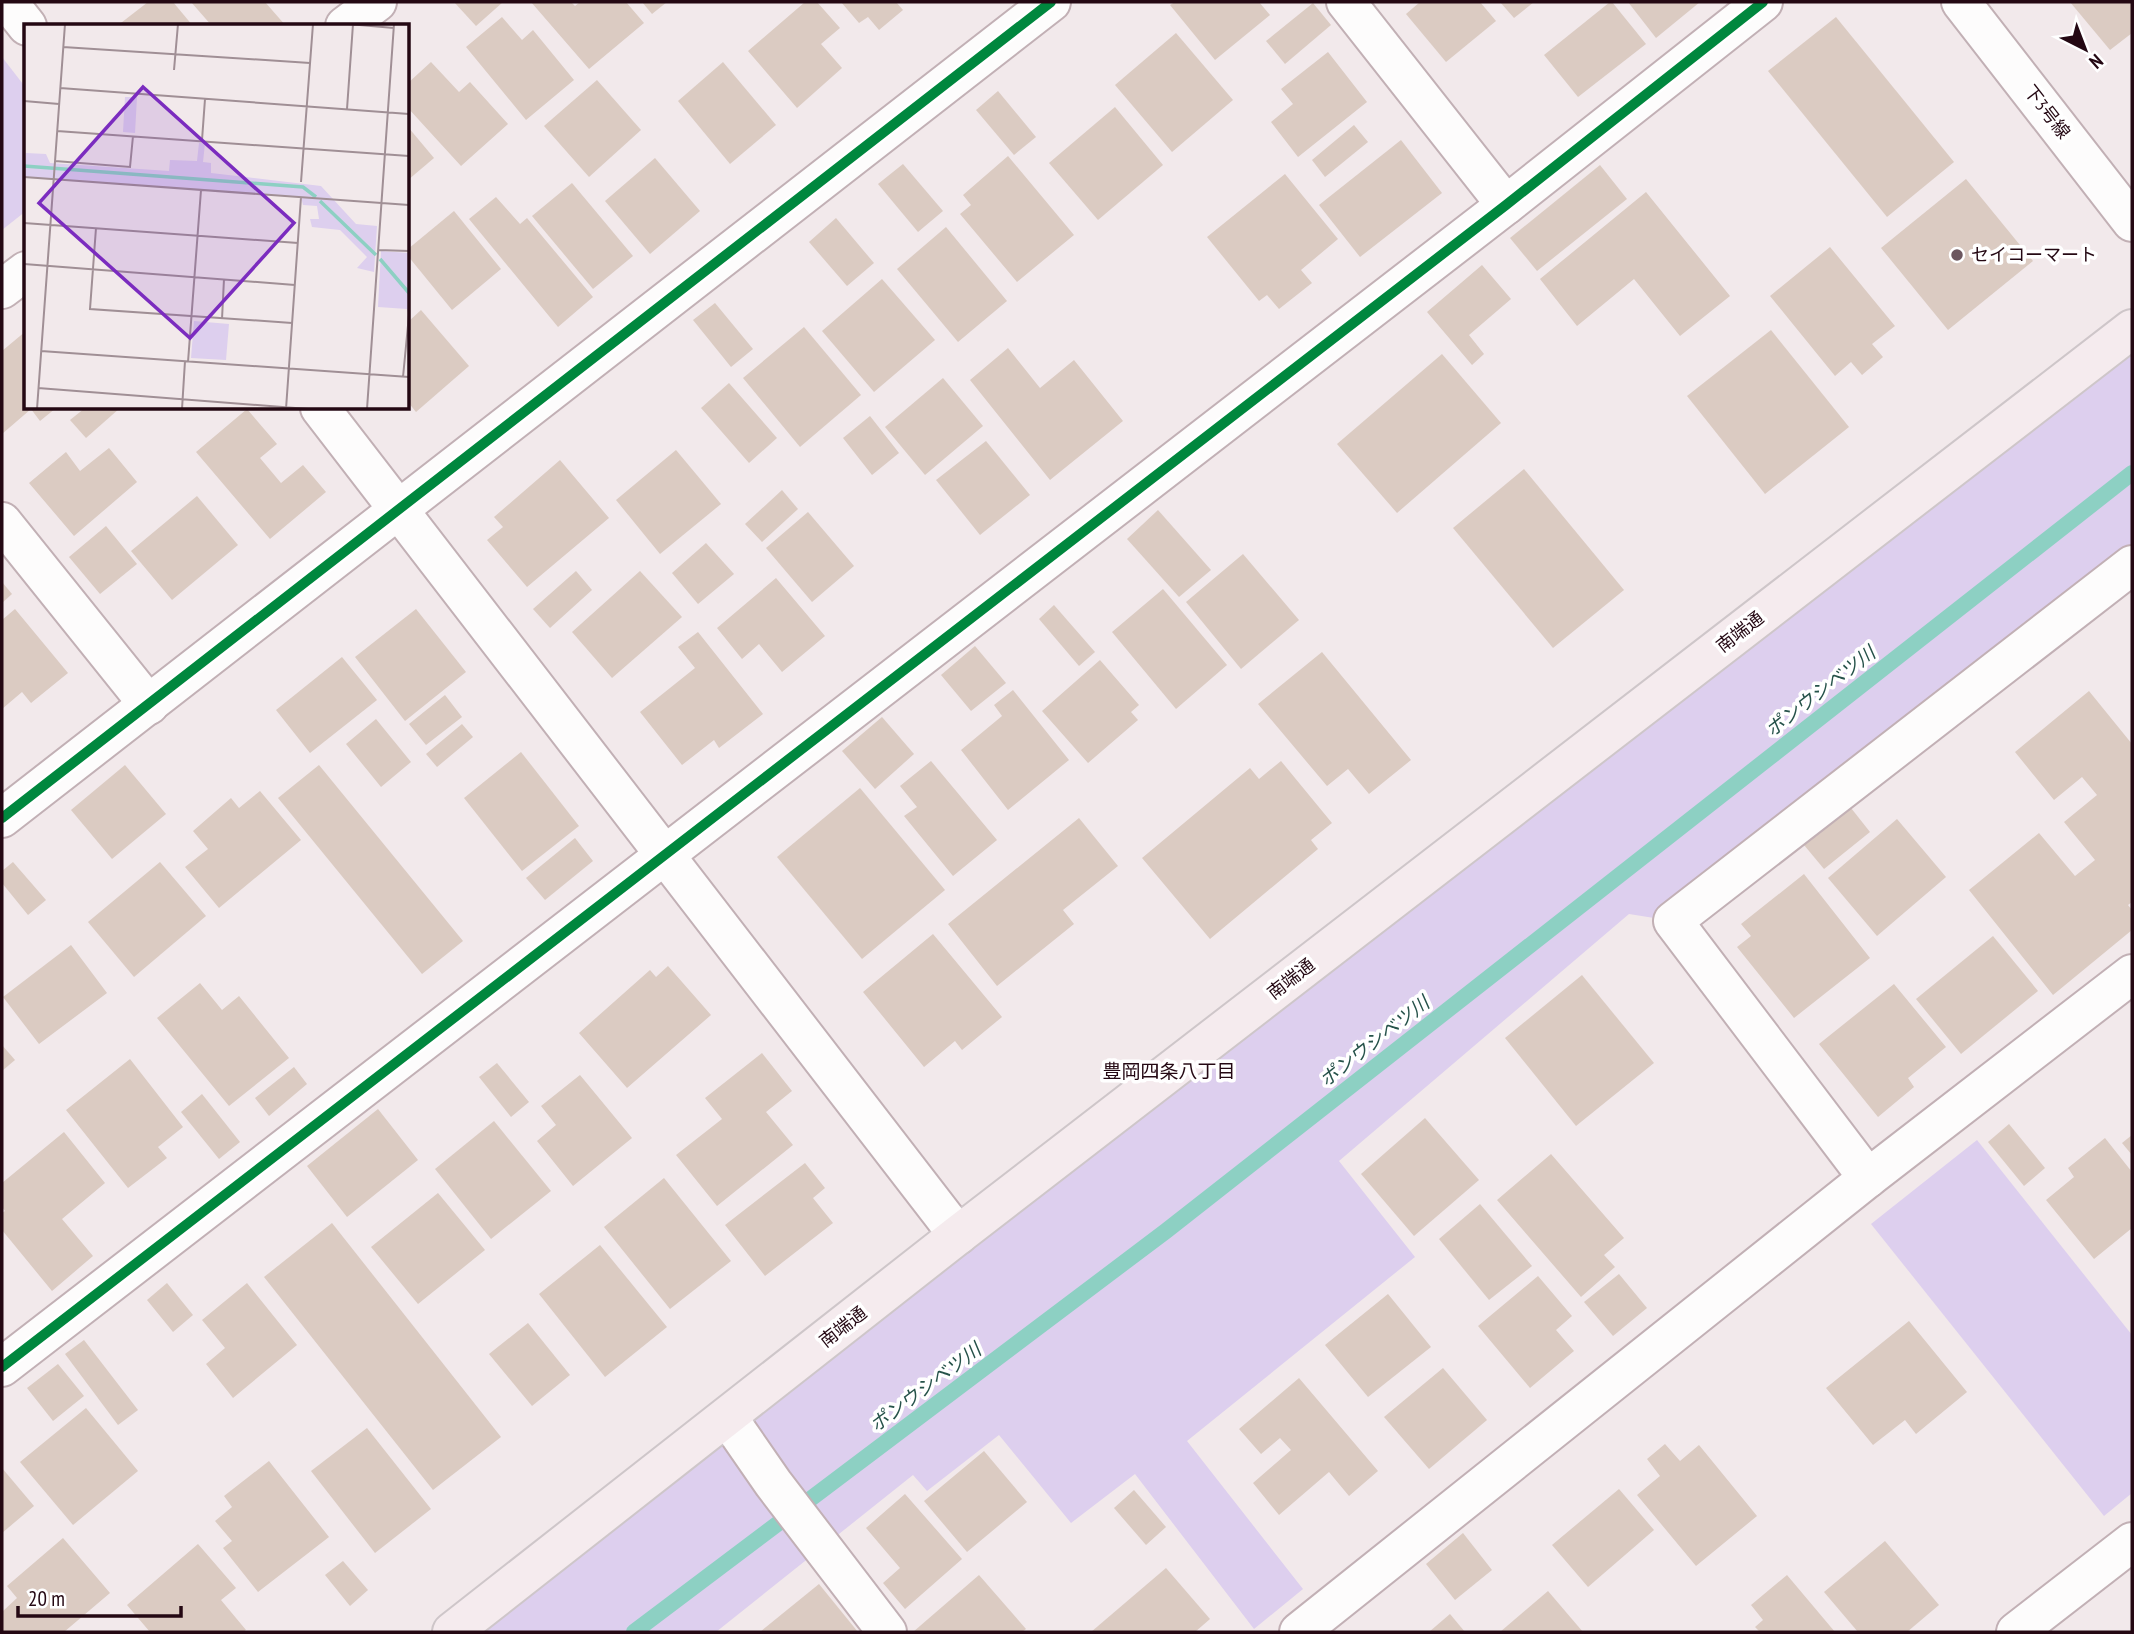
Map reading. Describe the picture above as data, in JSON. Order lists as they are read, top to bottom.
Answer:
{
  "streets": {
    "main road": ["南端通"],
    "street": ["下3号線"]
  },
  "districts": ["豊岡四条八丁目"],
  "water": ["ポンウシベツ川"],
  "places": ["セイコーマート"],
  "scale_bar": "20 m",
  "north": "bottom right"
}
